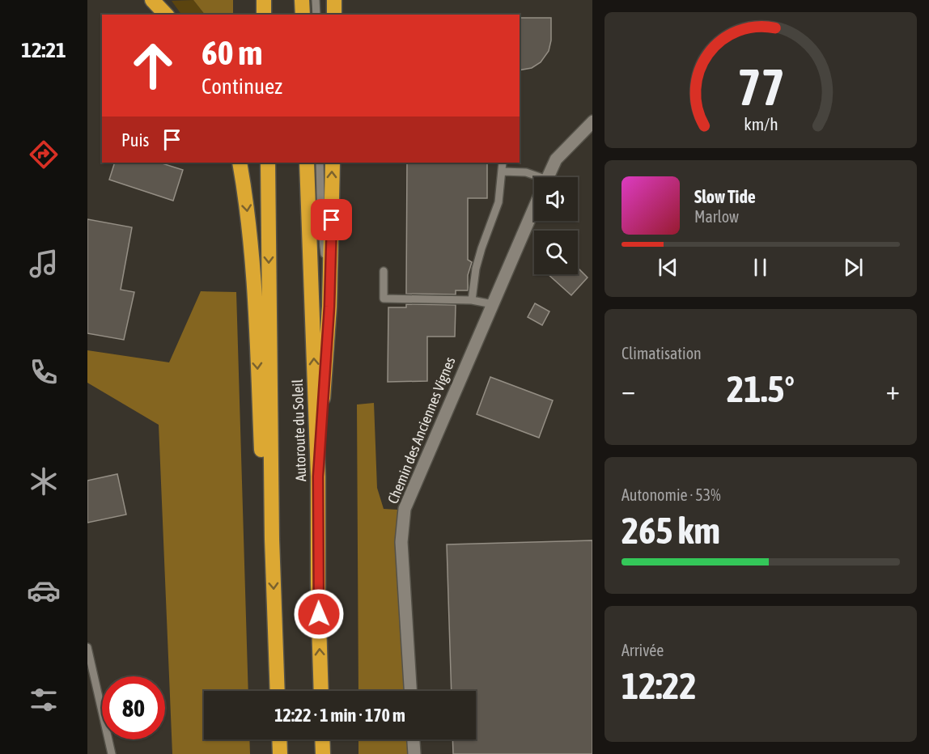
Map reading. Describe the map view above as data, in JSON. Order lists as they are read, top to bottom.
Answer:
{
  "streets": {
    "highway": ["Autoroute du Soleil"],
    "street": ["Chemin des Anciennes Vignes"]
  },
  "page": {
    "tabs": "12:21",
    "turn": ["60 m", "Continuez"],
    "then": "Puis",
    "song": ["Slow Tide", "Marlow"],
    "tile": [
      "Climatisation",
      ["Autonomie · 53%", "265 km"],
      ["Arrivée", "12:22"]
    ],
    "heat": ["−", "21.5°", "+"],
    "limit": "80",
    "trip": "12:22 · 1 min · 170 m",
    "gauge": ["77", "km/h"]
  }
}
